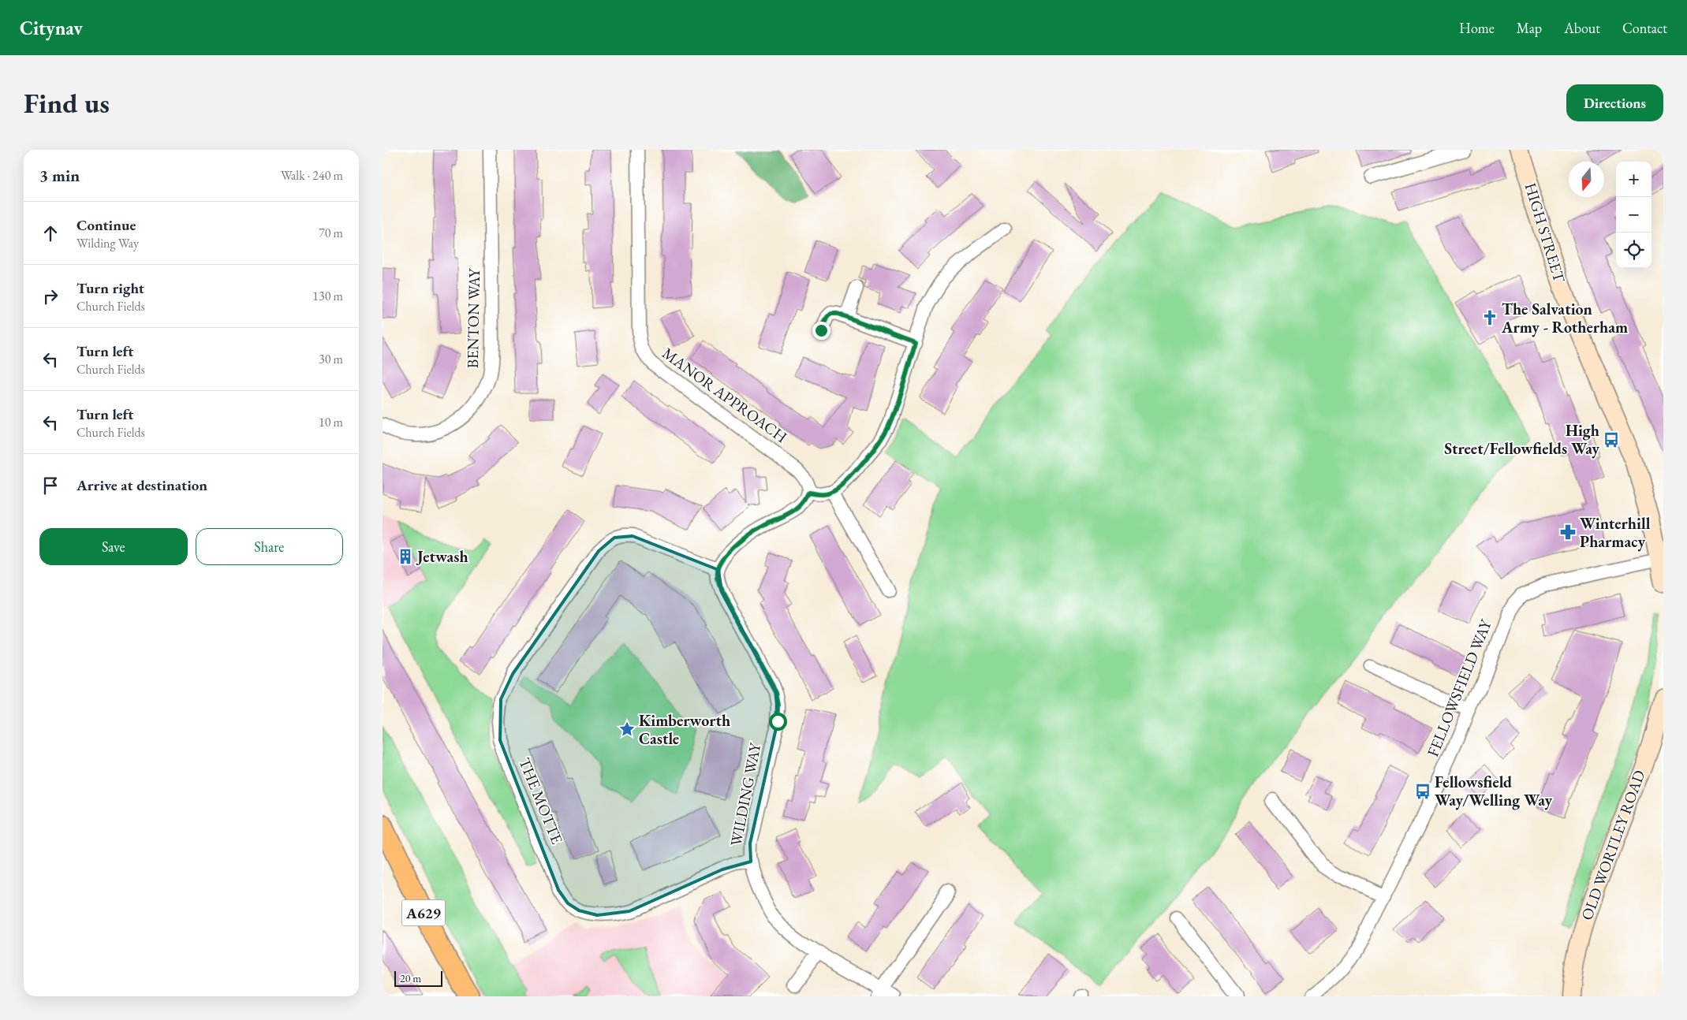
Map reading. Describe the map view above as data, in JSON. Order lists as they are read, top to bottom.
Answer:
{
  "streets": {
    "main road": ["A629"],
    "street": [
      "HIGH STREET",
      "BENTON WAY",
      "MANOR APPROACH",
      "FELLOWSFIELD WAY",
      "WILDING WAY",
      "THE MOTTE",
      "OLD WORTLEY ROAD"
    ]
  },
  "crossings": [
    ["HIGH STREET", "FELLOWSFIELD WAY"],
    ["WILDING WAY", "THE MOTTE"]
  ],
  "places": {
    "church": ["The Salvation Army - Rotherham"],
    "bus stop": ["High Street/Fellowfields Way", "Fellowsfield Way/Welling Way"],
    "pharmacy": ["Winterhill Pharmacy"],
    "building": ["Jetwash"],
    "place": ["Kimberworth Castle"]
  },
  "scale_bar": "20 m",
  "north": "bottom",
  "page": {
    "header": "Citynav",
    "nav": [
      "Home",
      "Map",
      "About",
      "Contact"
    ],
    "buttons": [
      "Directions",
      ["Save", "Share"]
    ],
    "title": "Find us",
    "heading": ["3 min", "Walk · 240 m"],
    "map_buttons": ["+", "−"],
    "list": [
      ["Continue", "Wilding Way", "70 m"],
      ["Turn right", "Church Fields", "130 m"],
      ["Turn left", "Church Fields", "30 m"],
      ["Turn left", "Church Fields", "10 m"],
      "Arrive at destination"
    ],
    "scale": "20 m"
  }
}
